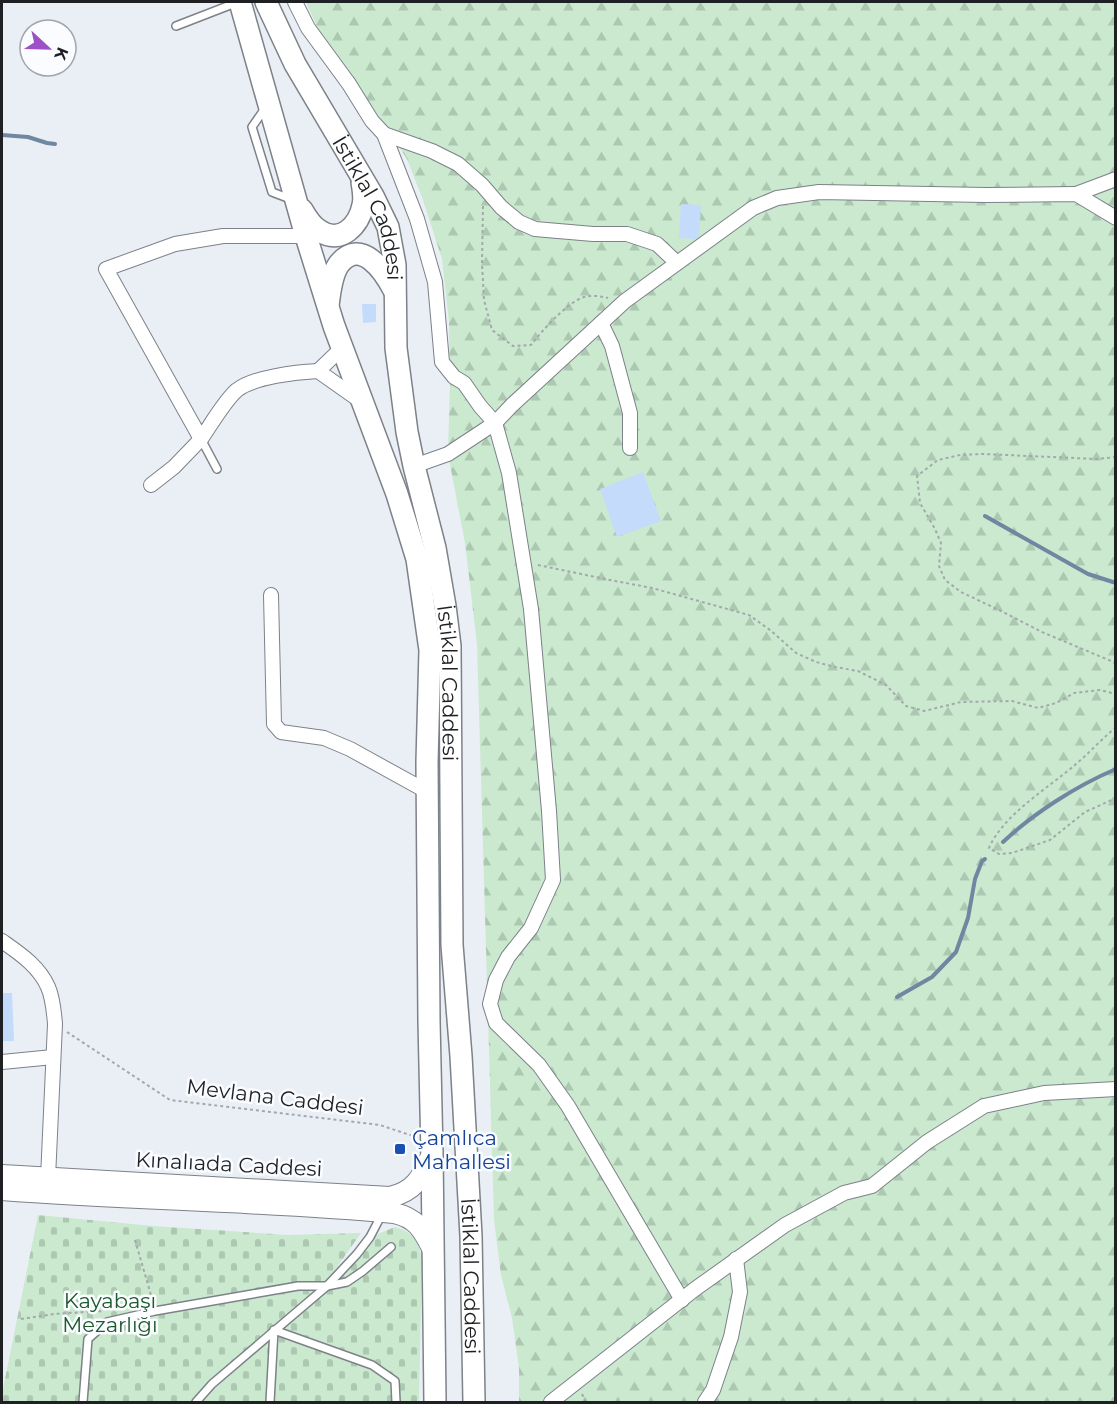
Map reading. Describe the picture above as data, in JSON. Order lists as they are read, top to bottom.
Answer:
{
  "streets": {
    "main road": ["İstiklal Caddesi", "Kınalıada Caddesi"],
    "path": ["Mevlana Caddesi"]
  },
  "crossings": [
    ["İstiklal Caddesi", "Mevlana Caddesi"]
  ],
  "parks": ["Kayabaşı Mezarlığı"],
  "places": {
    "transit": ["Çamlıca Mahallesi"]
  },
  "north": "right"
}
